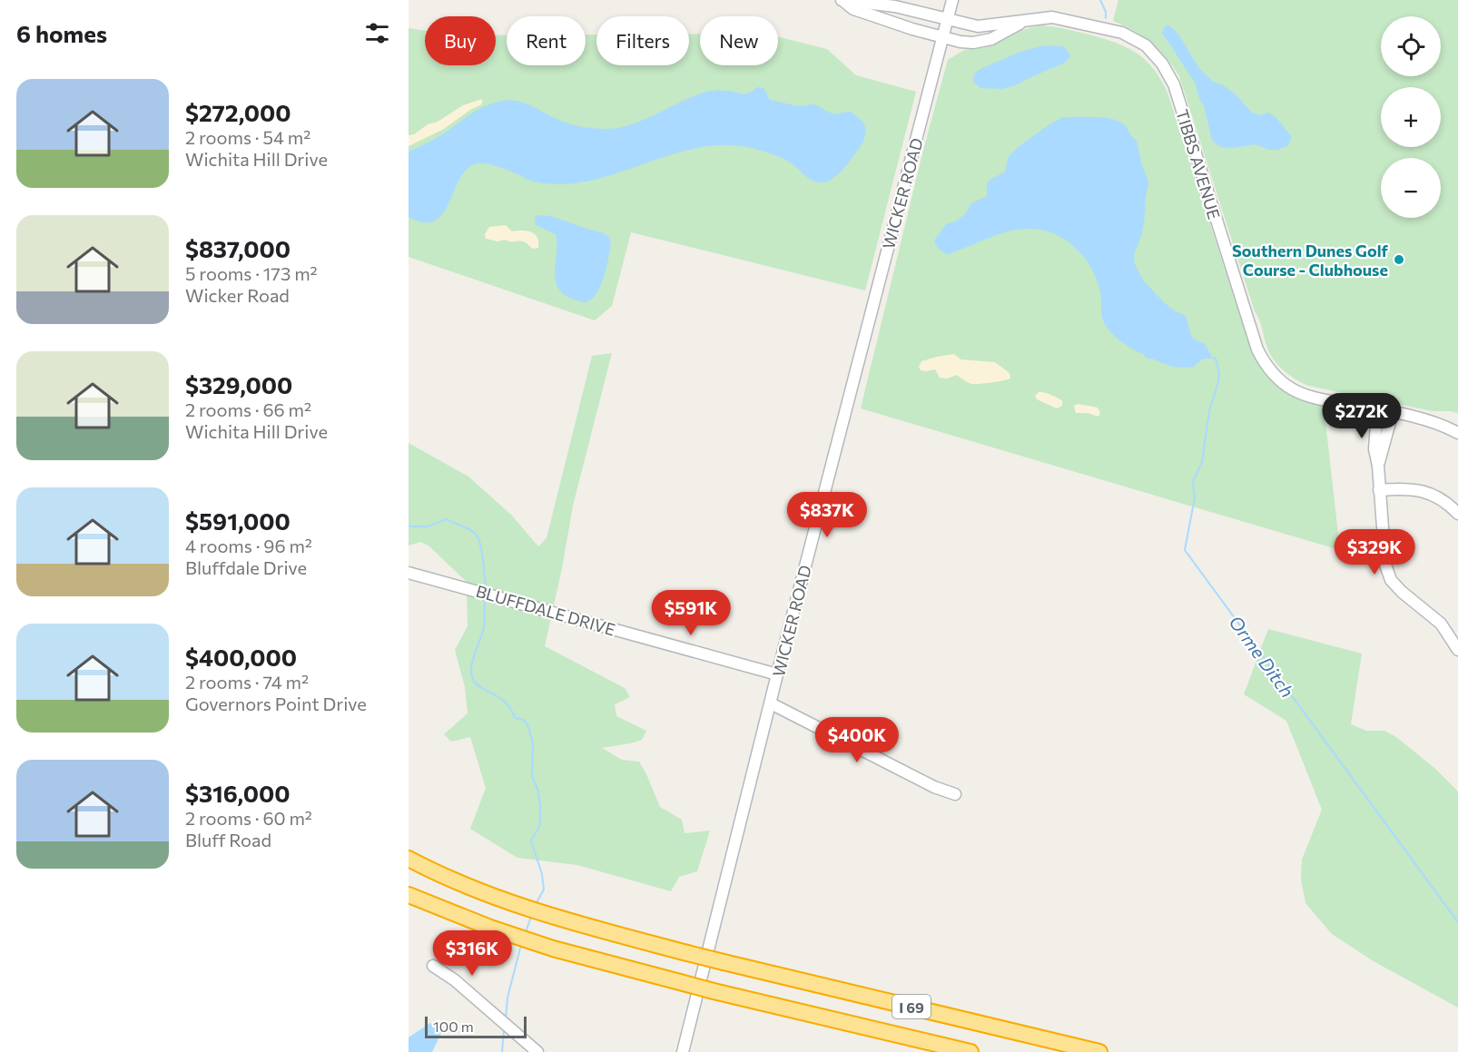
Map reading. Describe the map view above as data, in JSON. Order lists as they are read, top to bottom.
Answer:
{
  "streets": {
    "highway": ["I 69"],
    "street": ["TIBBS AVENUE", "WICKER ROAD", "BLUFFDALE DRIVE"]
  },
  "crossings": [
    ["TIBBS AVENUE", "WICKER ROAD"],
    ["WICKER ROAD", "BLUFFDALE DRIVE"]
  ],
  "water": ["Orme Ditch"],
  "places": ["Southern Dunes Golf Course - Clubhouse"],
  "scale_bar": "100 m",
  "page": {
    "heading": "6 homes",
    "map_buttons": ["+", "−"],
    "chip": [
      "Buy",
      "Rent",
      "Filters",
      "New"
    ],
    "list": [
      {
        "name": "$272,000",
        "note": "2 rooms · 54 m² · Wichita Hill Drive"
      },
      {
        "name": "$837,000",
        "note": "5 rooms · 173 m² · Wicker Road"
      },
      {
        "name": "$329,000",
        "note": "2 rooms · 66 m² · Wichita Hill Drive"
      },
      {
        "name": "$591,000",
        "note": "4 rooms · 96 m² · Bluffdale Drive"
      },
      {
        "name": "$400,000",
        "note": "2 rooms · 74 m² · Governors Point Drive"
      },
      {
        "name": "$316,000",
        "note": "2 rooms · 60 m² · Bluff Road"
      }
    ],
    "price": [
      "$272K",
      "$837K",
      "$329K",
      "$591K",
      "$400K",
      "$316K"
    ],
    "scale": "100 m"
  }
}
